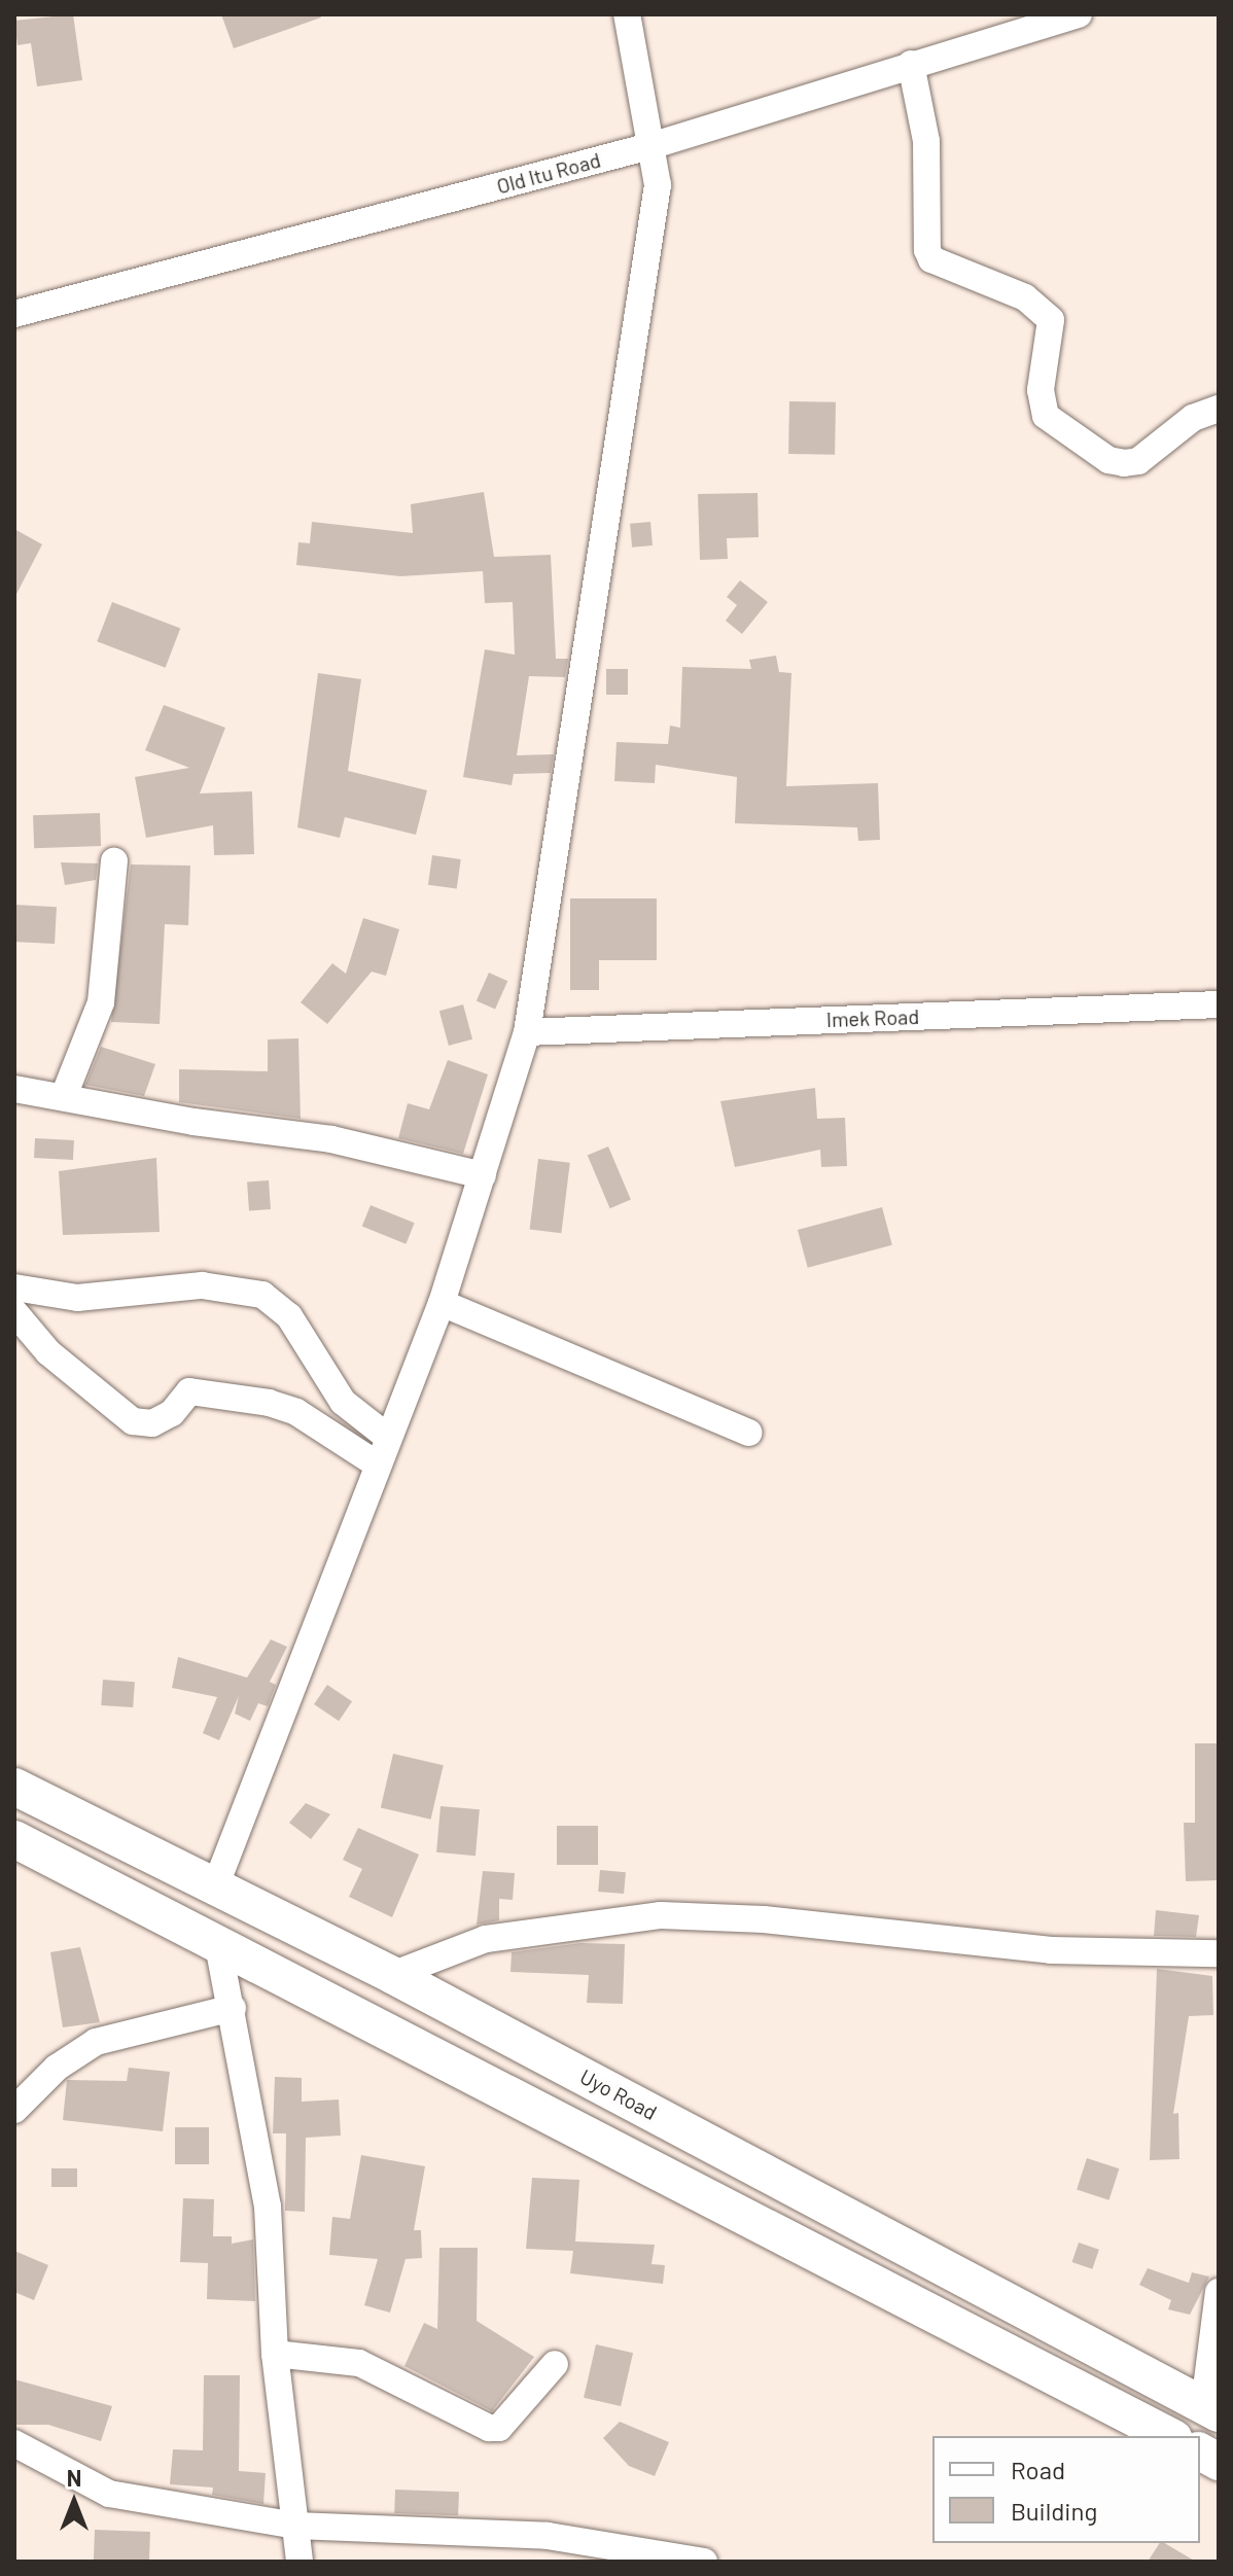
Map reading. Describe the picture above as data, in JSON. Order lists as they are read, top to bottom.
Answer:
{
  "streets": {
    "highway": ["Uyo Road"],
    "street": ["Old Itu Road", "Imek Road"]
  },
  "legend": ["Road", "Building"],
  "north": "top"
}
